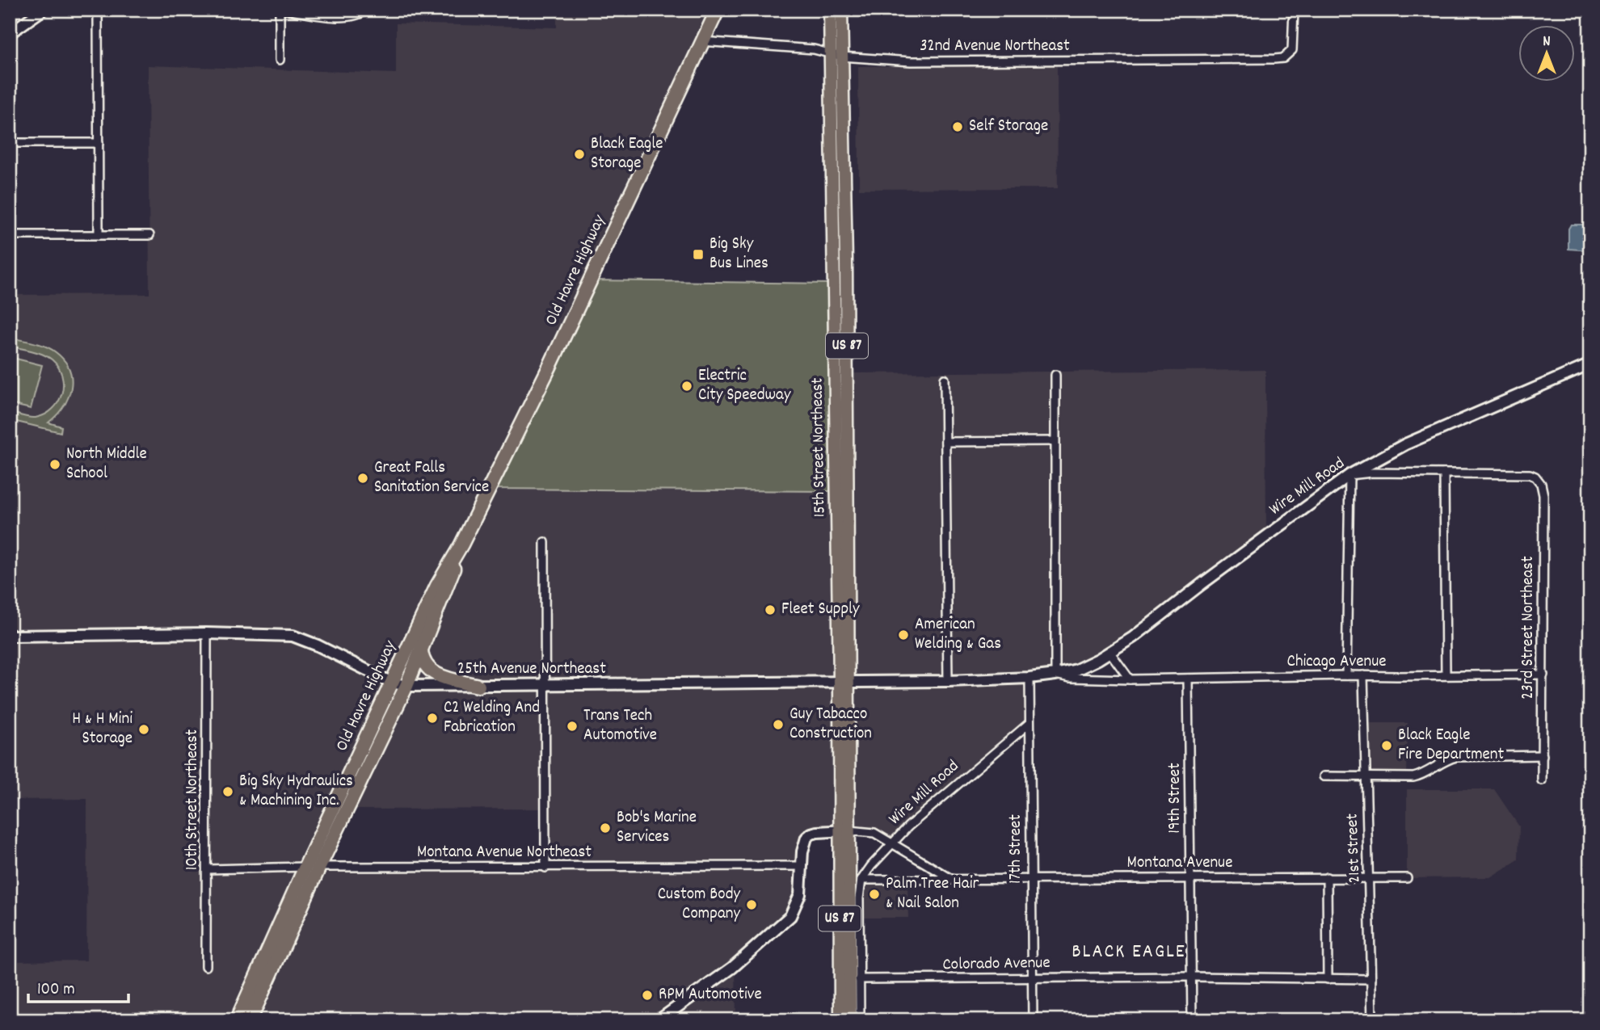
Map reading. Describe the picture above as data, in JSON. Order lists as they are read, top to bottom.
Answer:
{
  "streets": {
    "highway": ["Old Havre Highway"],
    "main road": ["US 87", "15th Street Northeast"],
    "street": [
      "32nd Avenue Northeast",
      "Wire Mill Road",
      "23rd Street Northeast",
      "Chicago Avenue",
      "25th Avenue Northeast",
      "19th Street",
      "10th Street Northeast",
      "21st Street",
      "17th Street",
      "Montana Avenue Northeast",
      "Montana Avenue",
      "Colorado Avenue"
    ]
  },
  "crossings": [
    ["32nd Avenue Northeast", "Old Havre Highway"],
    ["32nd Avenue Northeast", "15th Street Northeast"],
    ["Old Havre Highway", "25th Avenue Northeast"],
    ["Old Havre Highway", "Montana Avenue Northeast"],
    ["US 87", "15th Street Northeast"],
    ["US 87", "Wire Mill Road"],
    ["15th Street Northeast", "Wire Mill Road"],
    ["15th Street Northeast", "25th Avenue Northeast"],
    ["Wire Mill Road", "Chicago Avenue"],
    ["Wire Mill Road", "25th Avenue Northeast"],
    ["Wire Mill Road", "17th Street"],
    ["Wire Mill Road", "Montana Avenue Northeast"],
    ["23rd Street Northeast", "Chicago Avenue"],
    ["Chicago Avenue", "25th Avenue Northeast"],
    ["Chicago Avenue", "19th Street"],
    ["Chicago Avenue", "21st Street"],
    ["25th Avenue Northeast", "10th Street Northeast"],
    ["25th Avenue Northeast", "17th Street"],
    ["19th Street", "Montana Avenue"],
    ["19th Street", "Colorado Avenue"],
    ["10th Street Northeast", "Montana Avenue Northeast"],
    ["21st Street", "Montana Avenue"],
    ["21st Street", "Colorado Avenue"],
    ["17th Street", "Montana Avenue"],
    ["17th Street", "Colorado Avenue"]
  ],
  "districts": ["BLACK EAGLE"],
  "places": {
    "other": [
      "Self Storage",
      "Black Eagle Storage",
      "Electric City Speedway",
      "North Middle School",
      "Great Falls Sanitation Service",
      "Fleet Supply",
      "American Welding & Gas",
      "C2 Welding And Fabrication",
      "Guy Tabacco Construction",
      "Trans Tech Automotive",
      "H & H Mini Storage",
      "Black Eagle Fire Department",
      "Big Sky Hydraulics & Machining Inc.",
      "Bob's Marine Services",
      "Palm Tree Hair & Nail Salon",
      "Custom Body Company",
      "RPM Automotive"
    ],
    "transit": ["Big Sky Bus Lines"]
  },
  "scale_bar": "100 m",
  "north": "top"
}
